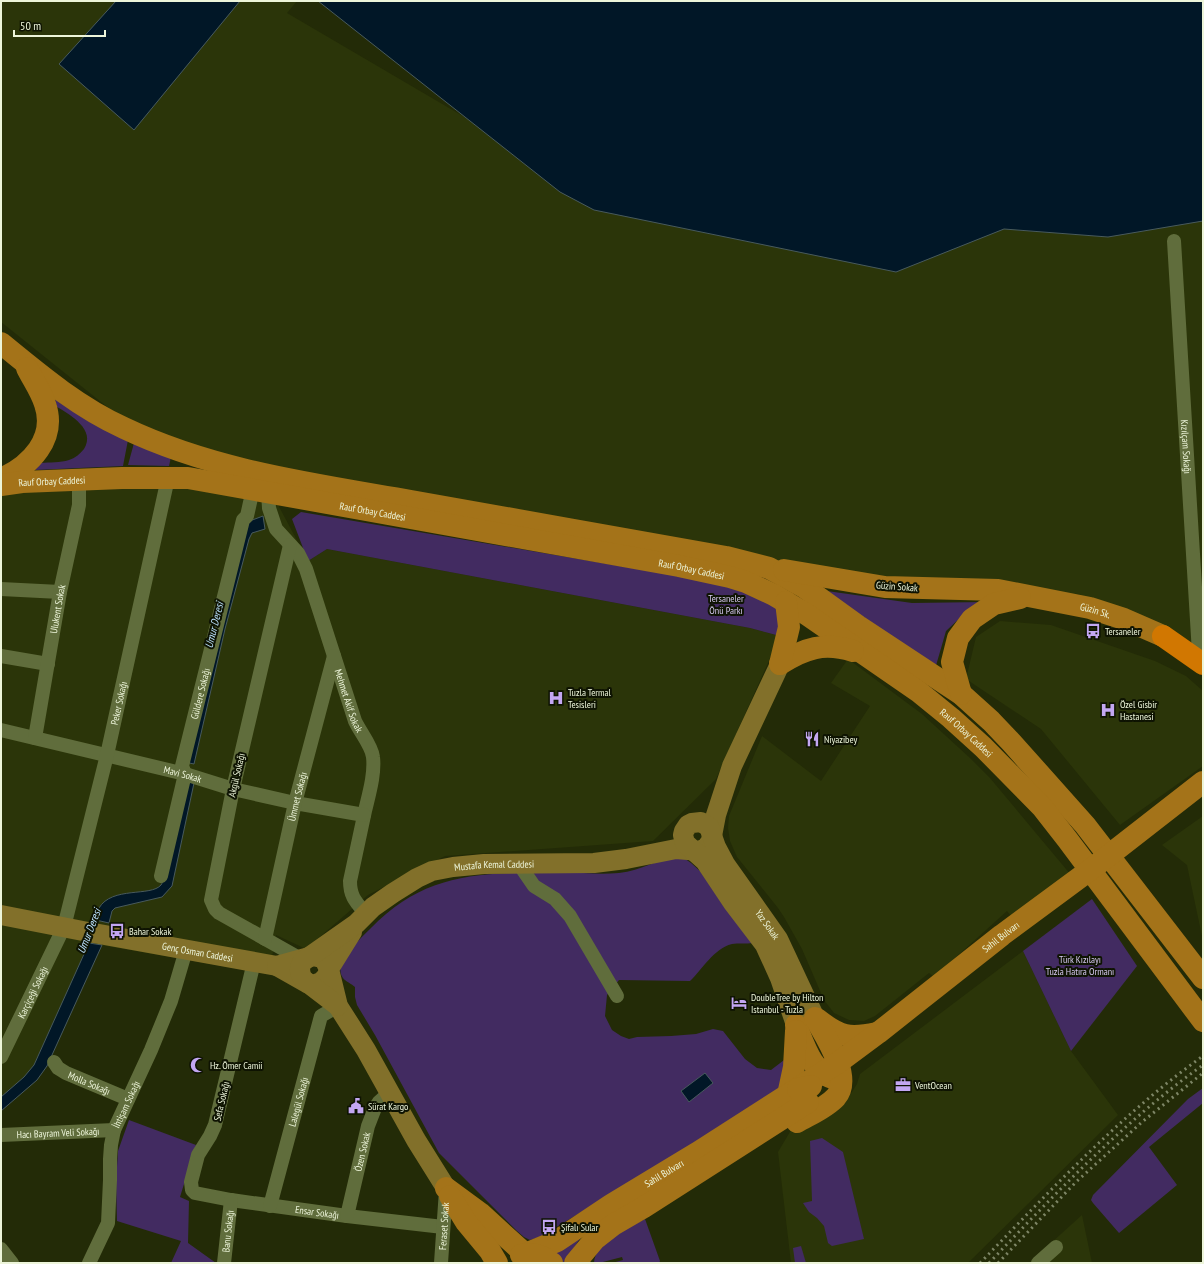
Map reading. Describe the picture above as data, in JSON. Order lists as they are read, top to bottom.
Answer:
{
  "streets": {
    "main road": [
      "Rauf Orbay Caddesi",
      "Güzin Sokak",
      "Güzin Sk.",
      "Sahil Bulvarı"
    ],
    "street": [
      "Kızılçam Sokağı",
      "Ulukent Sokak",
      "Güldere Sokağı",
      "Mehmet Akif Sokak",
      "Peker Sokağı",
      "Mavi Sokak",
      "Akgül Sokağı",
      "Ümmet Sokağı",
      "Mustafa Kemal Caddesi",
      "Yaz Sokak",
      "Genç Osman Caddesi",
      "Karçiçeği Sokağı",
      "Molla Sokağı",
      "Sefa Sokağı",
      "Lalegül Sokağı",
      "İhtişam Sokağı",
      "Hacı Bayram Veli Sokağı",
      "Özen Sokak",
      "Ensar Sokağı",
      "Feraset Sokak",
      "Banu Sokağı"
    ]
  },
  "crossings": [
    ["Rauf Orbay Caddesi", "Güzin Sokak"],
    ["Rauf Orbay Caddesi", "Ulukent Sokak"],
    ["Rauf Orbay Caddesi", "Güldere Sokağı"],
    ["Rauf Orbay Caddesi", "Mehmet Akif Sokak"],
    ["Rauf Orbay Caddesi", "Peker Sokağı"],
    ["Güzin Sokak", "Güzin Sk."],
    ["Ulukent Sokak", "Mavi Sokak"],
    ["Güldere Sokağı", "Mehmet Akif Sokak"],
    ["Güldere Sokağı", "Mavi Sokak"],
    ["Mehmet Akif Sokak", "Mavi Sokak"],
    ["Mehmet Akif Sokak", "Akgül Sokağı"],
    ["Mehmet Akif Sokak", "Ümmet Sokağı"],
    ["Mehmet Akif Sokak", "Mustafa Kemal Caddesi"],
    ["Peker Sokağı", "Mavi Sokak"],
    ["Peker Sokağı", "Genç Osman Caddesi"],
    ["Peker Sokağı", "Karçiçeği Sokağı"],
    ["Mavi Sokak", "Akgül Sokağı"],
    ["Mavi Sokak", "Ümmet Sokağı"],
    ["Akgül Sokağı", "Ümmet Sokağı"],
    ["Akgül Sokağı", "Mustafa Kemal Caddesi"],
    ["Akgül Sokağı", "Genç Osman Caddesi"],
    ["Mustafa Kemal Caddesi", "Yaz Sokak"],
    ["Mustafa Kemal Caddesi", "Genç Osman Caddesi"],
    ["Genç Osman Caddesi", "Karçiçeği Sokağı"],
    ["Genç Osman Caddesi", "Sefa Sokağı"],
    ["Genç Osman Caddesi", "Lalegül Sokağı"],
    ["Genç Osman Caddesi", "İhtişam Sokağı"],
    ["Genç Osman Caddesi", "Özen Sokak"],
    ["Genç Osman Caddesi", "Feraset Sokak"],
    ["Molla Sokağı", "İhtişam Sokağı"],
    ["Sefa Sokağı", "Ensar Sokağı"],
    ["Lalegül Sokağı", "Ensar Sokağı"],
    ["İhtişam Sokağı", "Hacı Bayram Veli Sokağı"],
    ["Özen Sokak", "Ensar Sokağı"],
    ["Ensar Sokağı", "Feraset Sokak"],
    ["Ensar Sokağı", "Banu Sokağı"]
  ],
  "water": ["Umur Deresi"],
  "parks": ["Tersaneler Önü Parkı", "Türk Kızılayı Tuzla Hatıra Ormanı"],
  "places": {
    "bus stop": ["Tersaneler", "Bahar Sokak", "Şifalı Sular"],
    "hospital": ["Tuzla Termal Tesisleri", "Özel Gisbir Hastanesi"],
    "restaurant": ["Niyazibey"],
    "hotel": ["DoubleTree by Hilton Istanbul - Tuzla"],
    "mosque": ["Hz. Ömer Camii"],
    "office": ["VentOcean"],
    "public building": ["Sürat Kargo"]
  },
  "scale_bar": "50 m"
}
